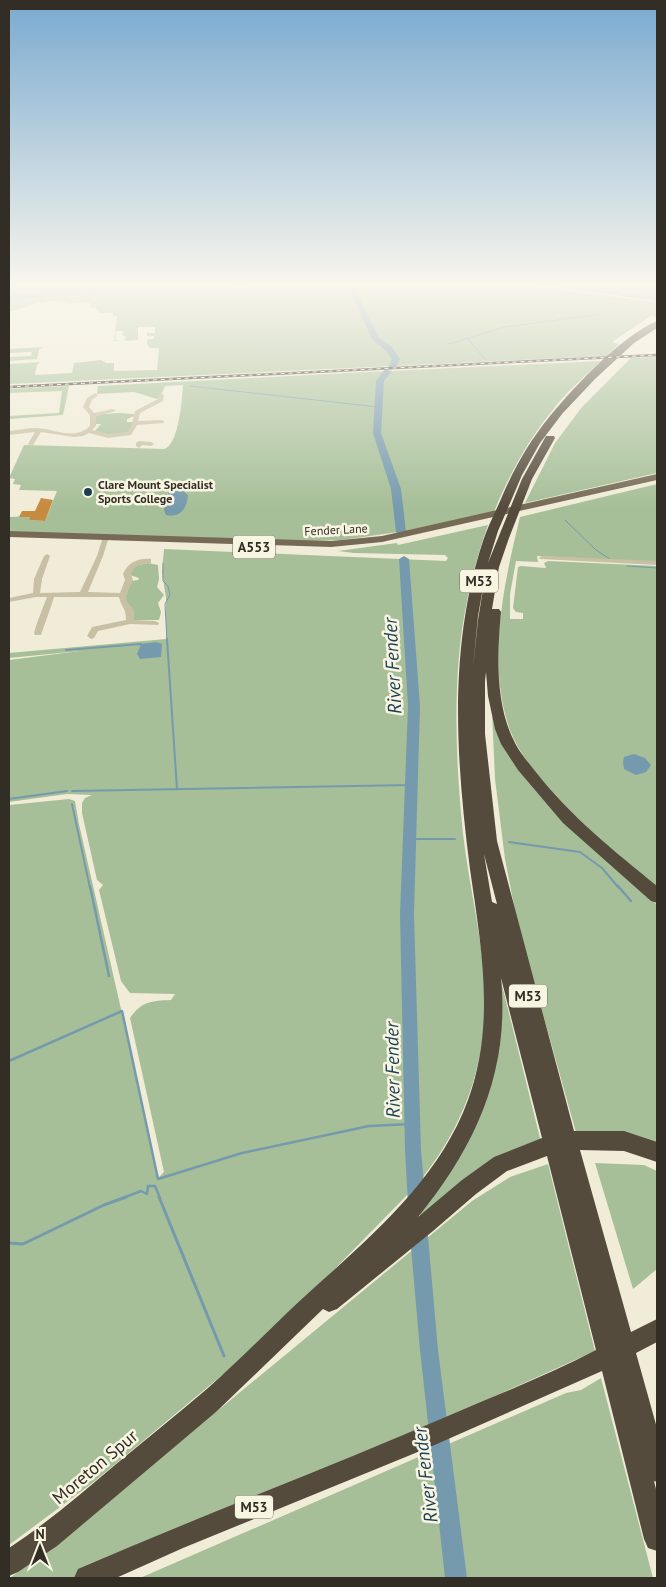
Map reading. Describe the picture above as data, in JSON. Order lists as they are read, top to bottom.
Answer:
{
  "streets": {
    "highway": ["M53", "Moreton Spur"],
    "main road": ["Fender Lane", "A553"]
  },
  "crossings": [
    ["M53", "Moreton Spur"]
  ],
  "water": ["River Fender"],
  "places": ["Clare Mount Specialist Sports College"],
  "north": "top"
}
